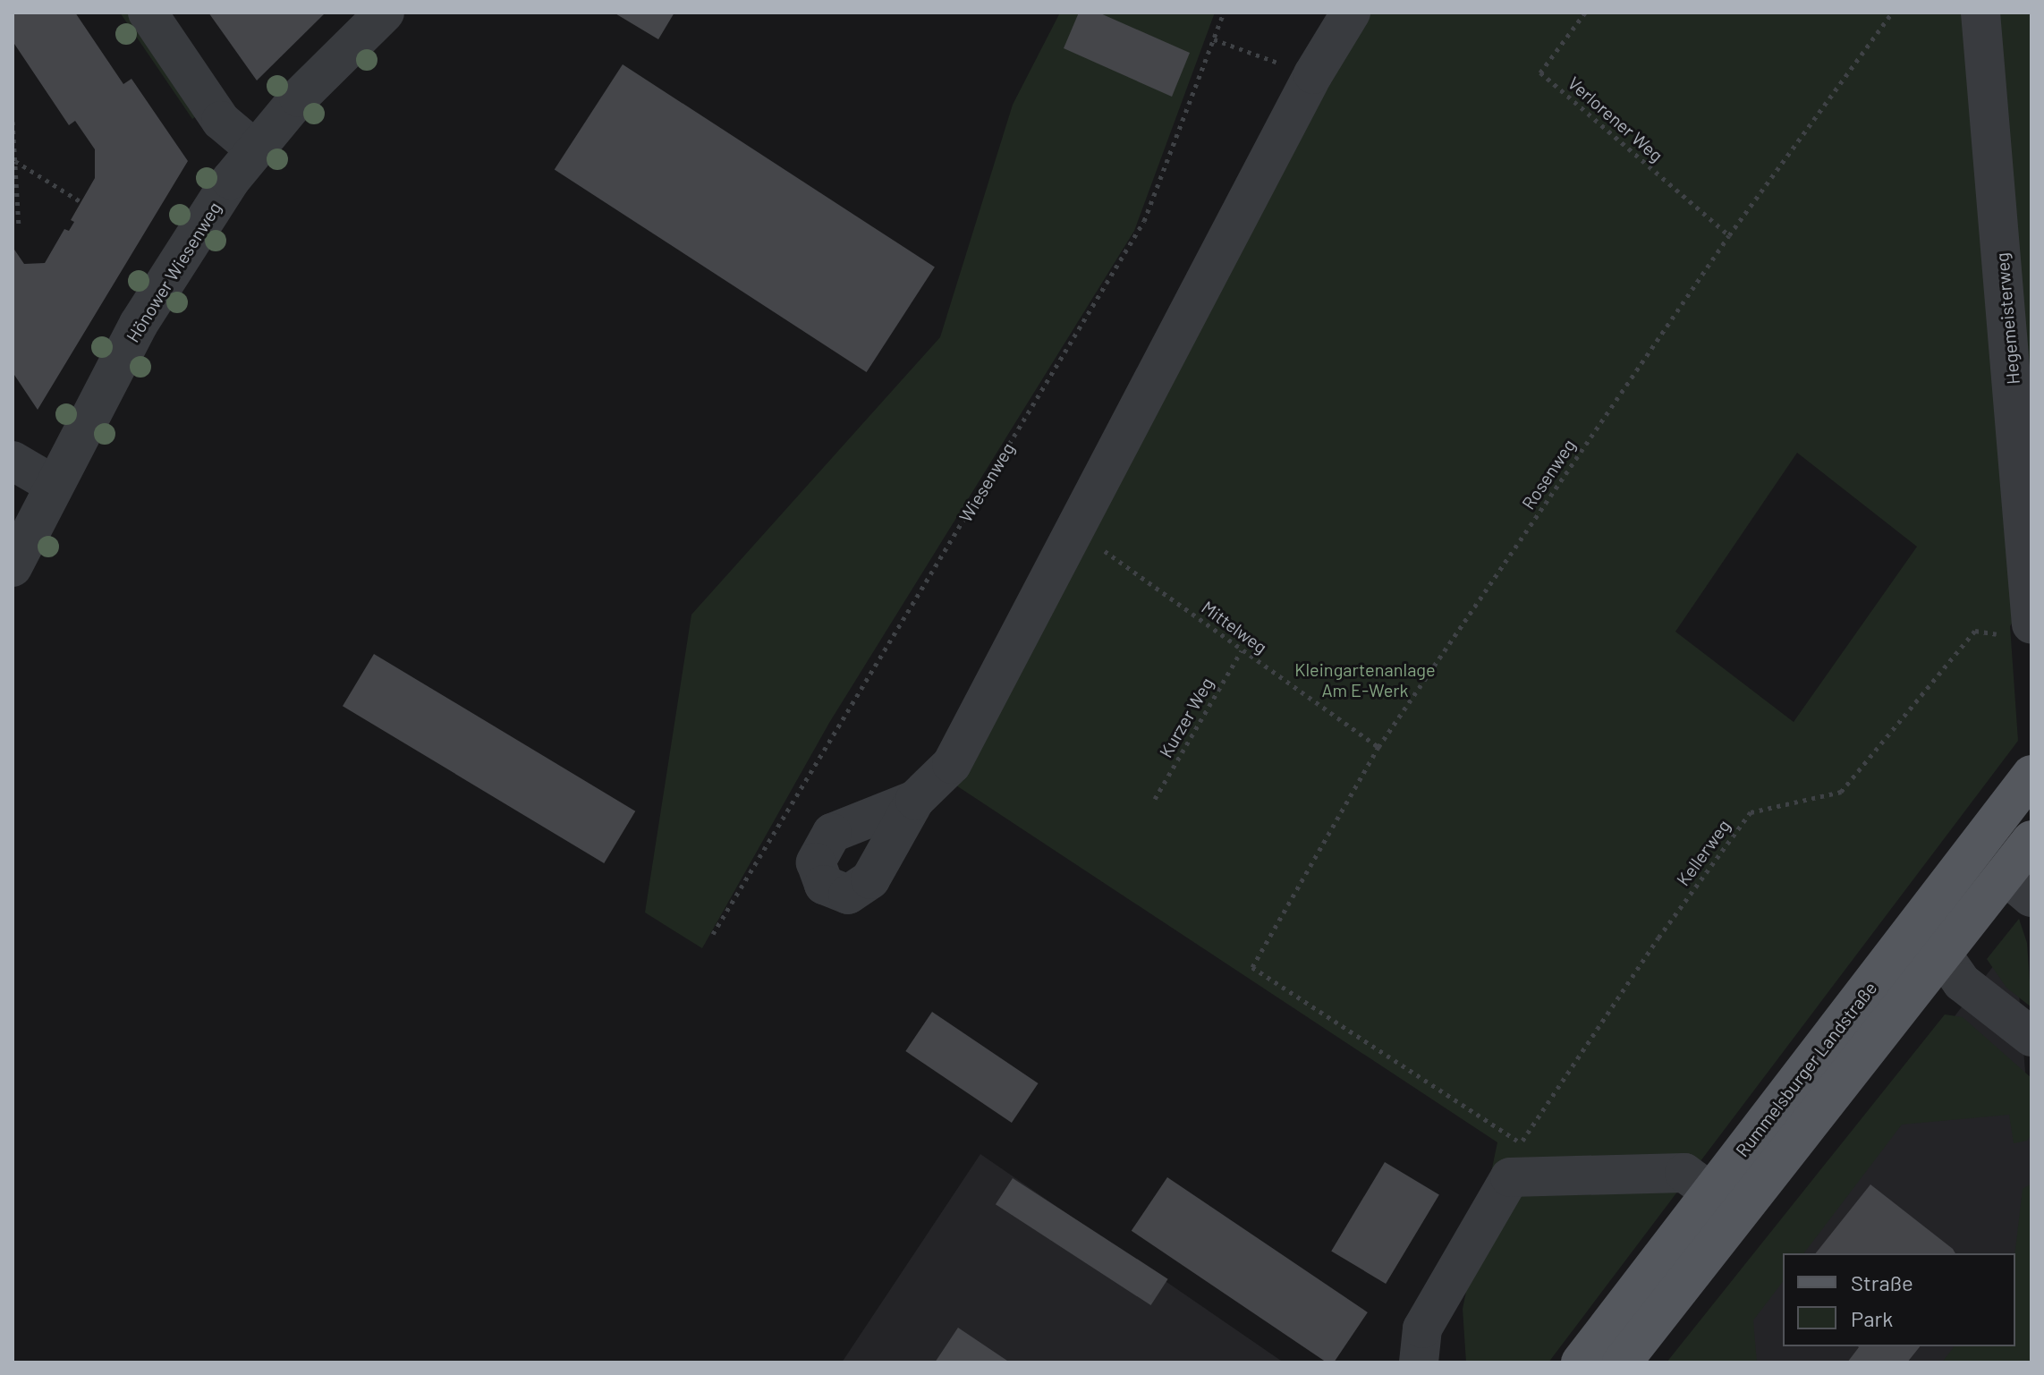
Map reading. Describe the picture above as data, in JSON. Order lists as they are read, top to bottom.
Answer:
{
  "streets": {
    "main road": ["Rummelsburger Landstraße"],
    "street": ["Hönower Wiesenweg", "Hegemeisterweg"],
    "path": [
      "Verlorener Weg",
      "Rosenweg",
      "Wiesenweg",
      "Mittelweg",
      "Kurzer Weg",
      "Kellerweg"
    ]
  },
  "crossings": [
    ["Verlorener Weg", "Rosenweg"],
    ["Hegemeisterweg", "Kellerweg"],
    ["Rosenweg", "Mittelweg"],
    ["Rosenweg", "Kellerweg"],
    ["Mittelweg", "Kurzer Weg"]
  ],
  "parks": ["Kleingartenanlage Am E-Werk"],
  "legend": ["Straße", "Park"]
}
